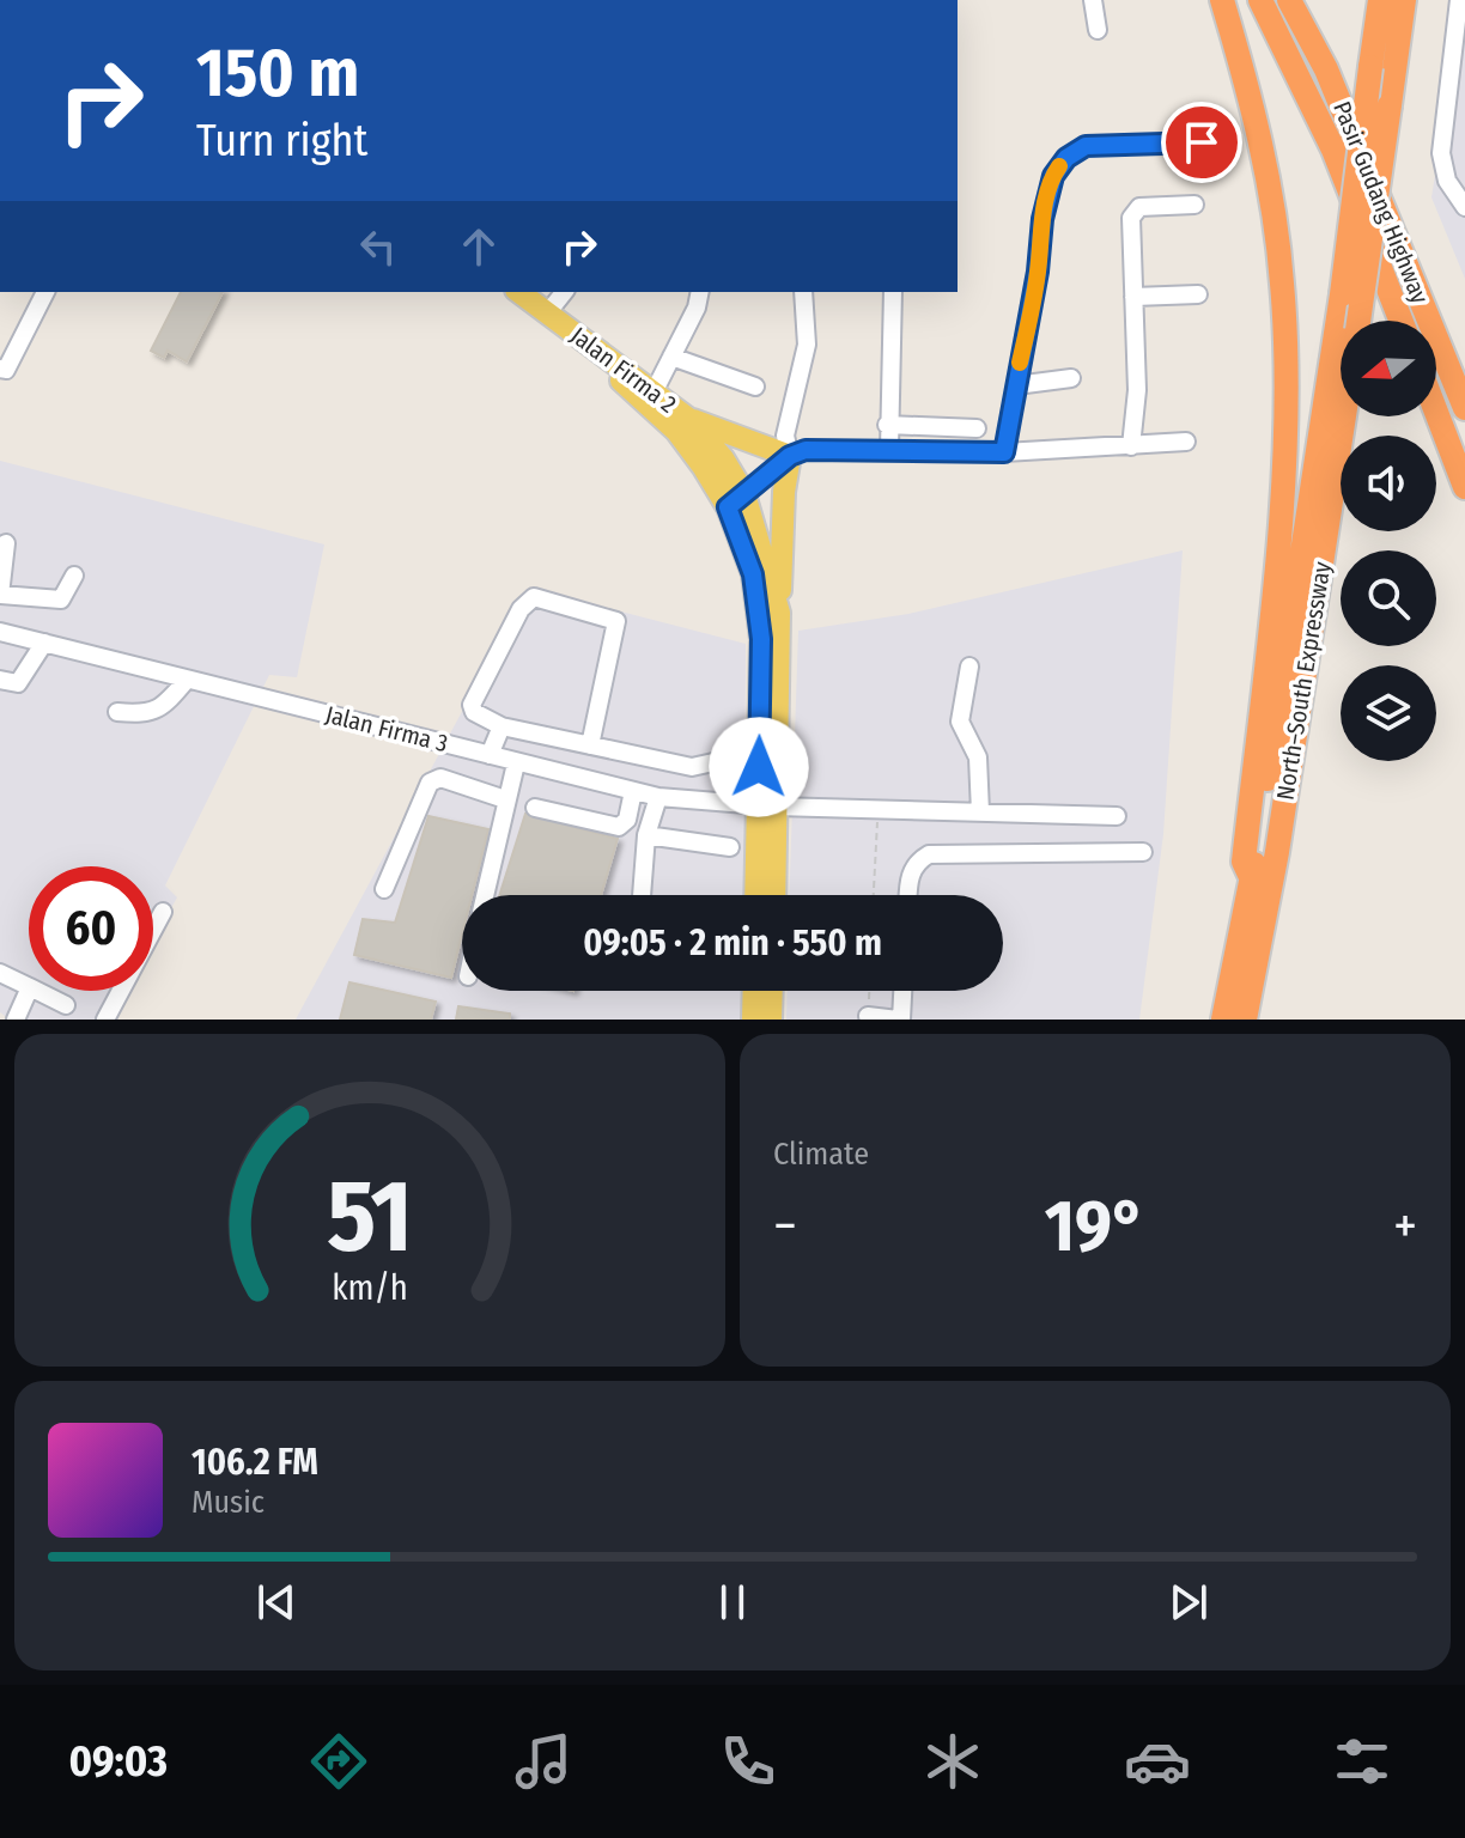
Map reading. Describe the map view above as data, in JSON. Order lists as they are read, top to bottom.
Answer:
{
  "streets": {
    "highway": ["Pasir Gudang Highway", "North–South Expressway"],
    "main road": ["Jalan Firma 2"],
    "street": ["Jalan Firma 3"]
  },
  "crossings": [
    ["Jalan Firma 2", "Jalan Firma 3"]
  ],
  "north": "left",
  "page": {
    "turn": ["150 m", "Turn right"],
    "limit": "60",
    "trip": "09:05 · 2 min · 550 m",
    "tile": "Climate",
    "heat": ["−", "19°", "+"],
    "song": ["106.2 FM", "Music"],
    "tabs": "09:03",
    "gauge": ["51", "km/h"]
  }
}
